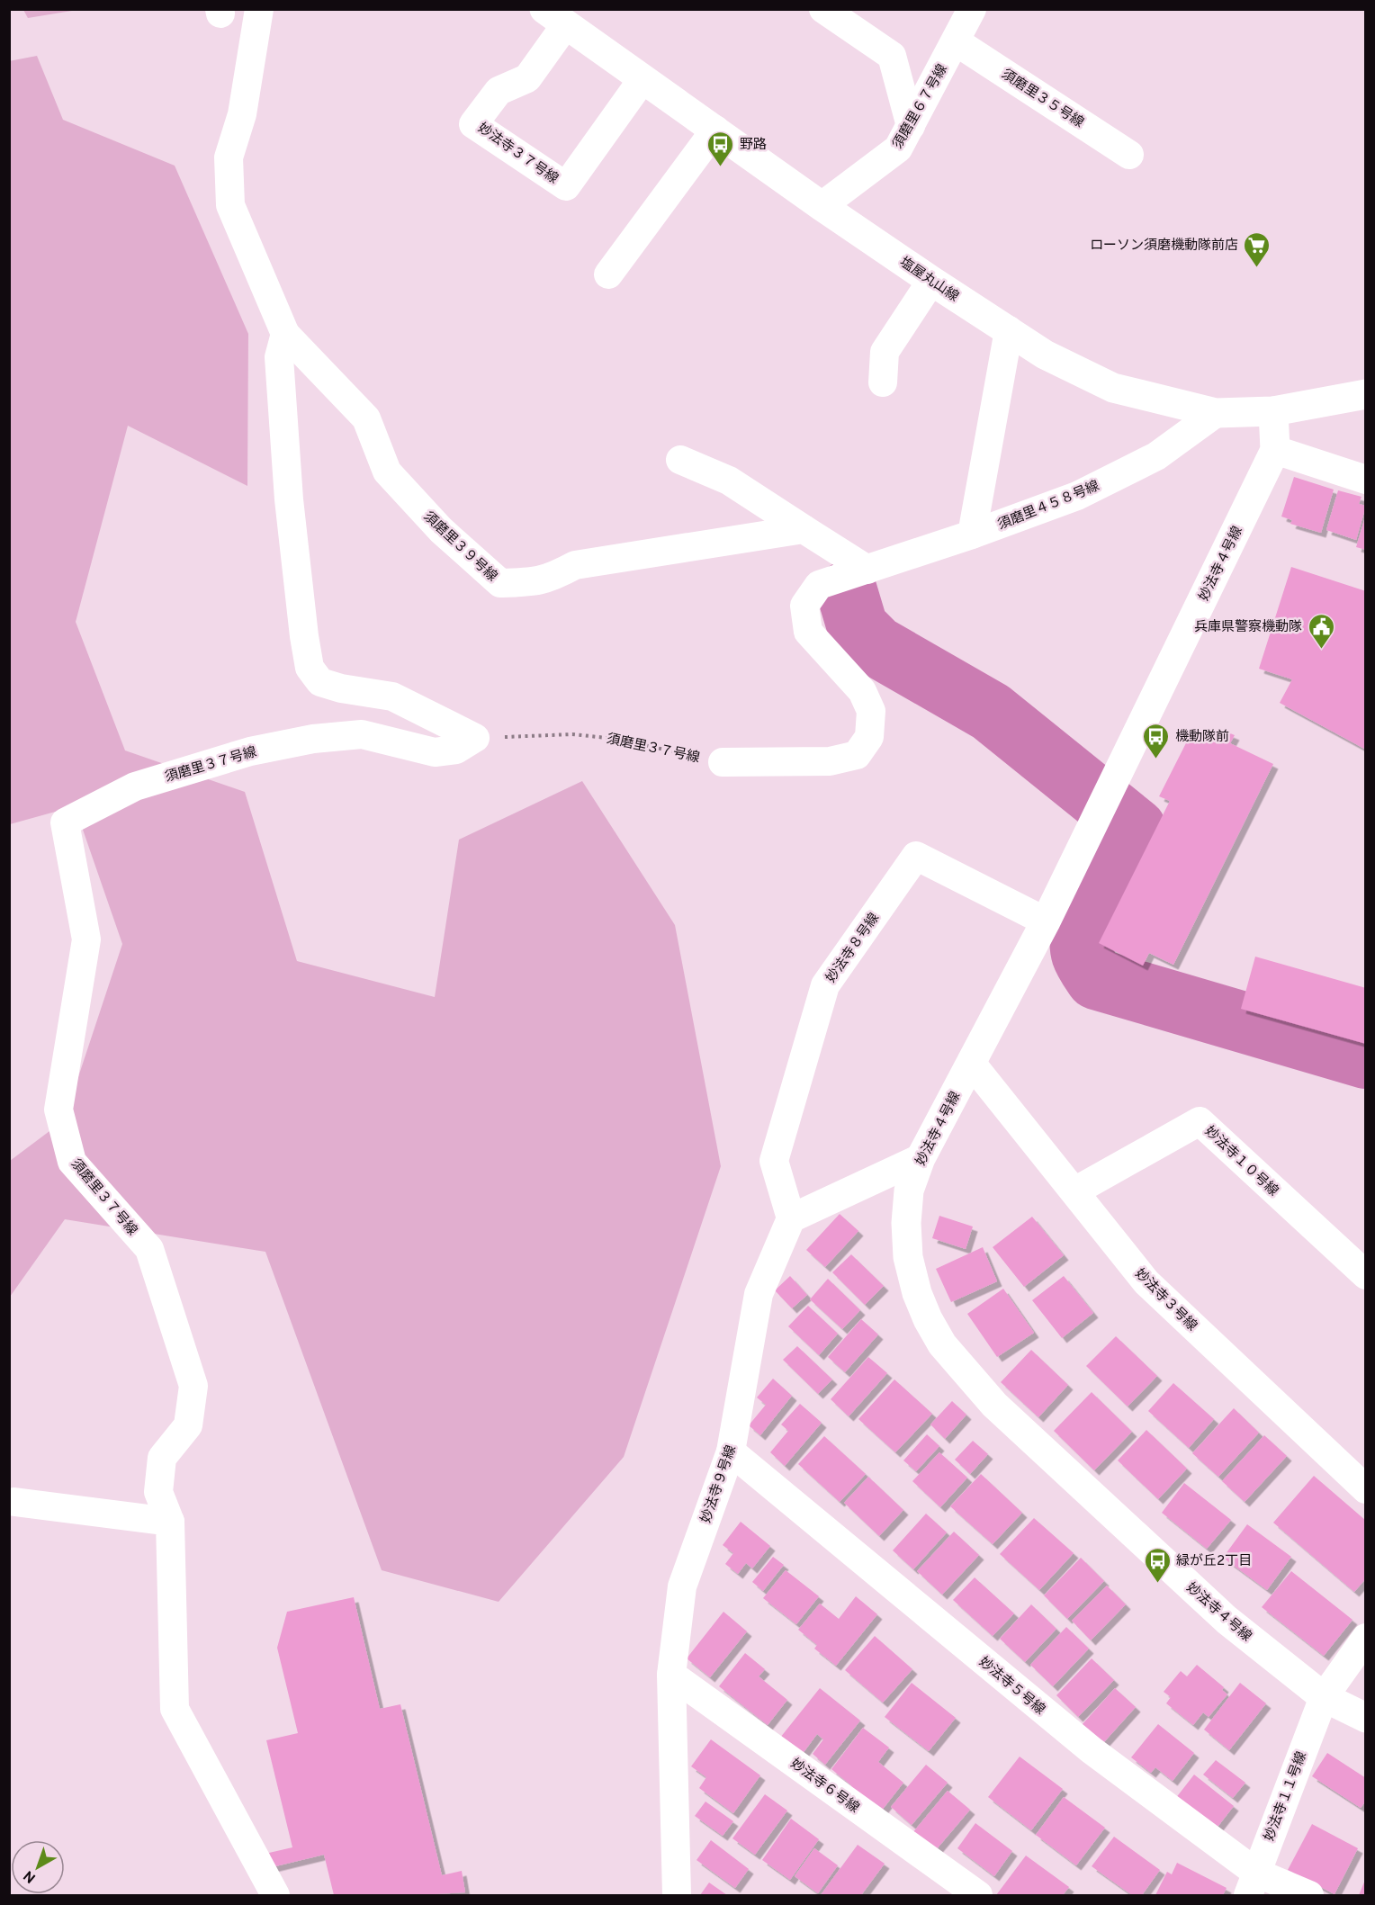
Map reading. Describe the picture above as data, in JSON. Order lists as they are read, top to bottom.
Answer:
{
  "streets": {
    "street": [
      "須磨里３５号線",
      "須磨里６７号線",
      "妙法寺３７号線",
      "塩屋丸山線",
      "須磨里４５８号線",
      "須磨里３９号線",
      "妙法寺４号線",
      "須磨里３７号線",
      "妙法寺８号線",
      "妙法寺１０号線",
      "妙法寺３号線",
      "妙法寺９号線",
      "妙法寺５号線",
      "妙法寺６号線",
      "妙法寺１１号線"
    ]
  },
  "crossings": [
    ["須磨里３５号線", "須磨里６７号線"],
    ["須磨里６７号線", "塩屋丸山線"],
    ["妙法寺３７号線", "塩屋丸山線"],
    ["塩屋丸山線", "須磨里４５８号線"],
    ["塩屋丸山線", "妙法寺４号線"],
    ["妙法寺４号線", "妙法寺８号線"],
    ["妙法寺４号線", "妙法寺３号線"],
    ["妙法寺４号線", "妙法寺１１号線"],
    ["妙法寺８号線", "妙法寺９号線"],
    ["妙法寺１０号線", "妙法寺３号線"],
    ["妙法寺９号線", "妙法寺５号線"],
    ["妙法寺９号線", "妙法寺６号線"],
    ["妙法寺５号線", "妙法寺１１号線"]
  ],
  "places": {
    "bus stop": ["野路", "機動隊前", "緑が丘2丁目"],
    "supermarket": ["ローソン須磨機動隊前店"],
    "public building": ["兵庫県警察機動隊"]
  },
  "north": "bottom left"
}
